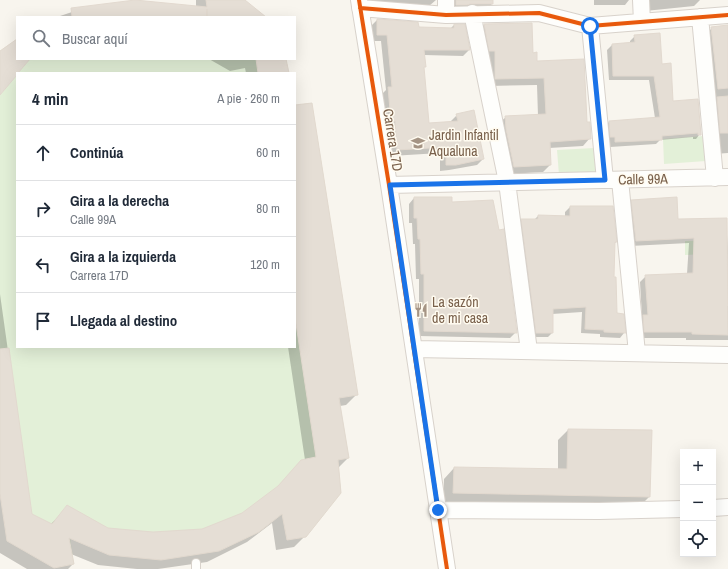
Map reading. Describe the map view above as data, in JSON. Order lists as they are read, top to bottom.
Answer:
{
  "streets": {
    "street": ["Carrera 17D", "Calle 99A"]
  },
  "crossings": [
    ["Carrera 17D", "Calle 99A"]
  ],
  "places": {
    "school or university": ["Jardin Infantil Aqualuna"],
    "restaurant": ["La sazón de mi casa"]
  },
  "page": {
    "search": "Buscar aquí",
    "heading": ["4 min", "A pie · 260 m"],
    "list": [
      ["Continúa", "60 m"],
      ["Gira a la derecha", "Calle 99A", "80 m"],
      ["Gira a la izquierda", "Carrera 17D", "120 m"],
      "Llegada al destino"
    ],
    "map_buttons": ["+", "−"]
  }
}
